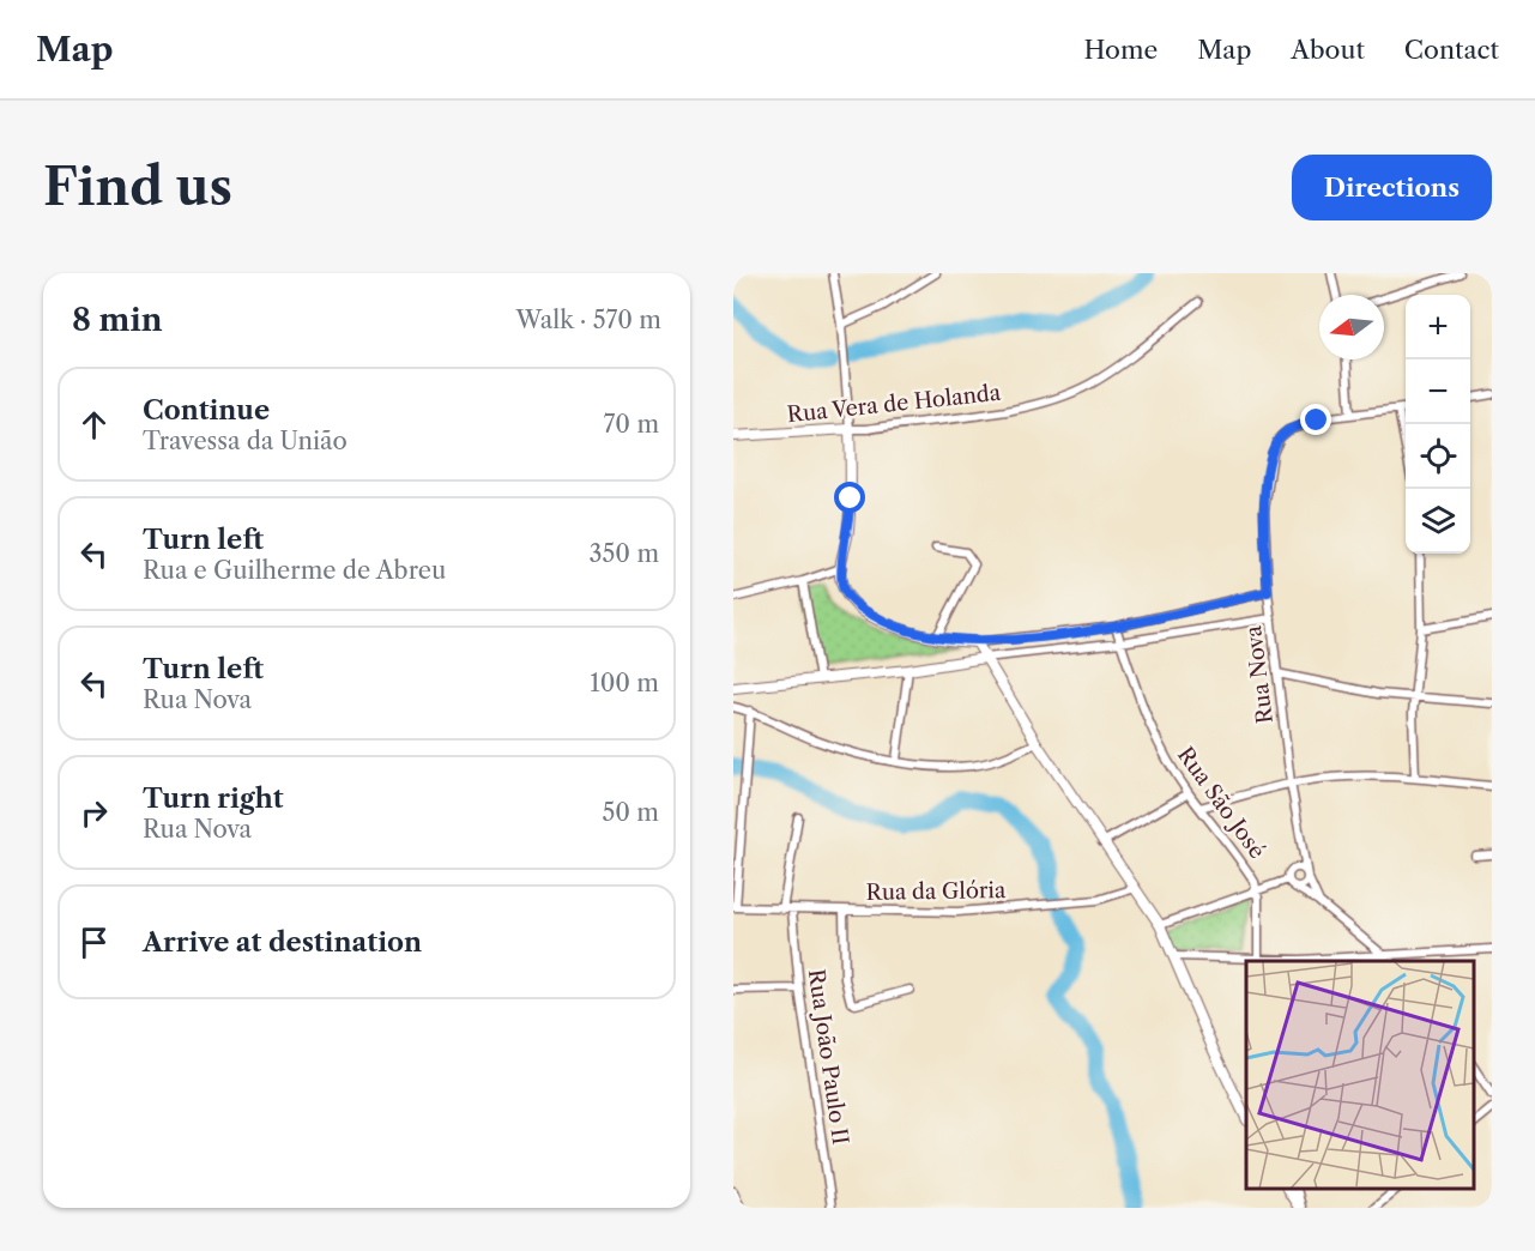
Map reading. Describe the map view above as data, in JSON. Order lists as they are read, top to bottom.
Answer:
{
  "streets": {
    "street": [
      "Rua Vera de Holanda",
      "Rua Nova",
      "Rua São José",
      "Rua da Glória",
      "Rua João Paulo II"
    ]
  },
  "crossings": [
    ["Rua da Glória", "Rua João Paulo II"]
  ],
  "north": "left",
  "page": {
    "header": "Map",
    "nav": [
      "Home",
      "Map",
      "About",
      "Contact"
    ],
    "buttons": "Directions",
    "title": "Find us",
    "heading": ["8 min", "Walk · 570 m"],
    "map_buttons": ["+", "−"],
    "list": [
      ["Continue", "Travessa da União", "70 m"],
      ["Turn left", "Rua e Guilherme de Abreu", "350 m"],
      ["Turn left", "Rua Nova", "100 m"],
      ["Turn right", "Rua Nova", "50 m"],
      "Arrive at destination"
    ]
  }
}
